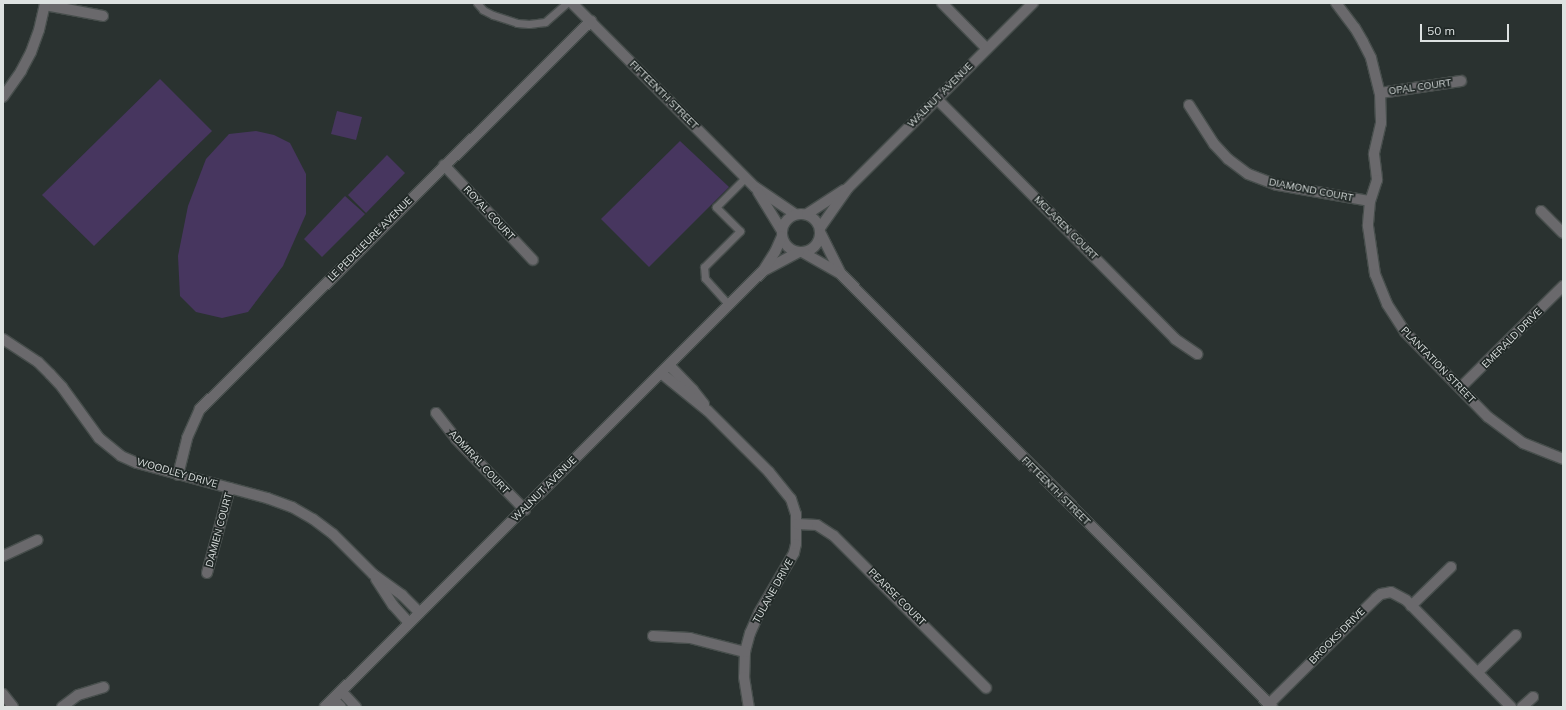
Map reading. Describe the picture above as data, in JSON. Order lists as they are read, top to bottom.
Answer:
{
  "streets": {
    "street": [
      "OPAL COURT",
      "FIFTEENTH STREET",
      "WALNUT AVENUE",
      "DIAMOND COURT",
      "ROYAL COURT",
      "MCLAREN COURT",
      "LE PEDELEURE AVENUE",
      "EMERALD DRIVE",
      "PLANTATION STREET",
      "ADMIRAL COURT",
      "WOODLEY DRIVE",
      "DAMIEN COURT",
      "TULANE DRIVE",
      "PEARSE COURT",
      "BROOKS DRIVE"
    ]
  },
  "crossings": [
    ["OPAL COURT", "PLANTATION STREET"],
    ["FIFTEENTH STREET", "WALNUT AVENUE"],
    ["FIFTEENTH STREET", "LE PEDELEURE AVENUE"],
    ["FIFTEENTH STREET", "BROOKS DRIVE"],
    ["WALNUT AVENUE", "MCLAREN COURT"],
    ["WALNUT AVENUE", "ADMIRAL COURT"],
    ["WALNUT AVENUE", "WOODLEY DRIVE"],
    ["WALNUT AVENUE", "TULANE DRIVE"],
    ["DIAMOND COURT", "PLANTATION STREET"],
    ["ROYAL COURT", "LE PEDELEURE AVENUE"],
    ["LE PEDELEURE AVENUE", "WOODLEY DRIVE"],
    ["EMERALD DRIVE", "PLANTATION STREET"],
    ["WOODLEY DRIVE", "DAMIEN COURT"],
    ["TULANE DRIVE", "PEARSE COURT"]
  ],
  "scale_bar": "50 m"
}
